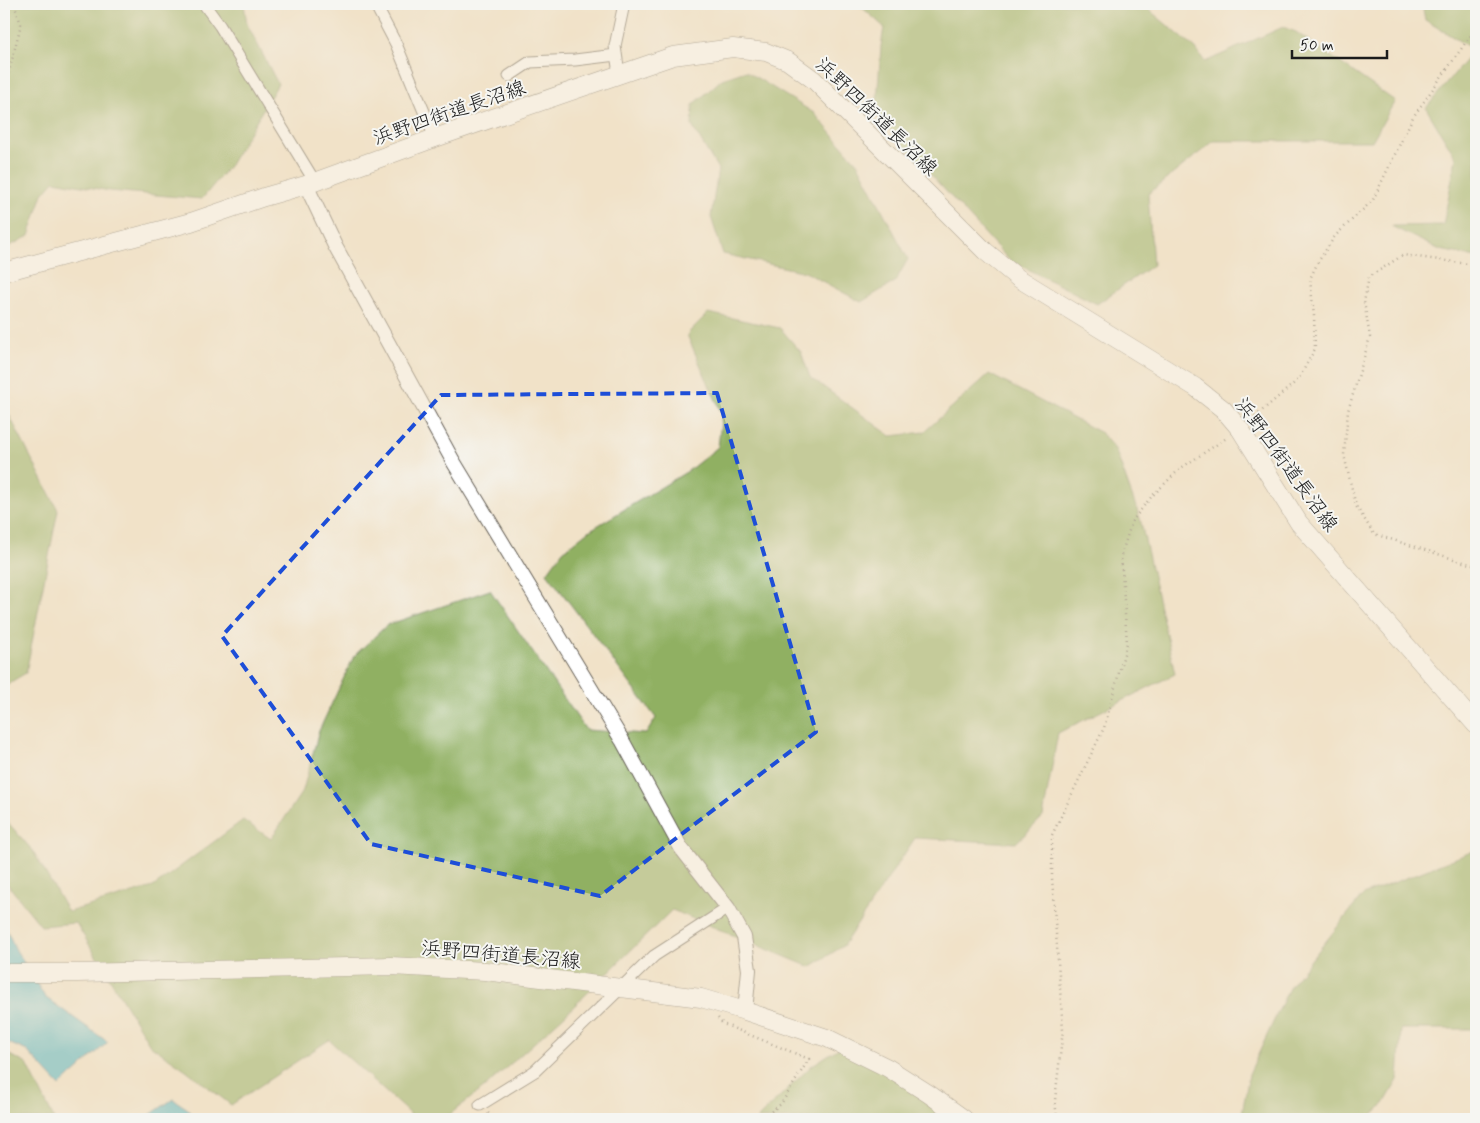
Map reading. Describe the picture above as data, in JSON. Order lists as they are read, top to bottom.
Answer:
{
  "streets": {
    "main road": ["浜野四街道長沼線"]
  },
  "scale_bar": "50 m"
}
